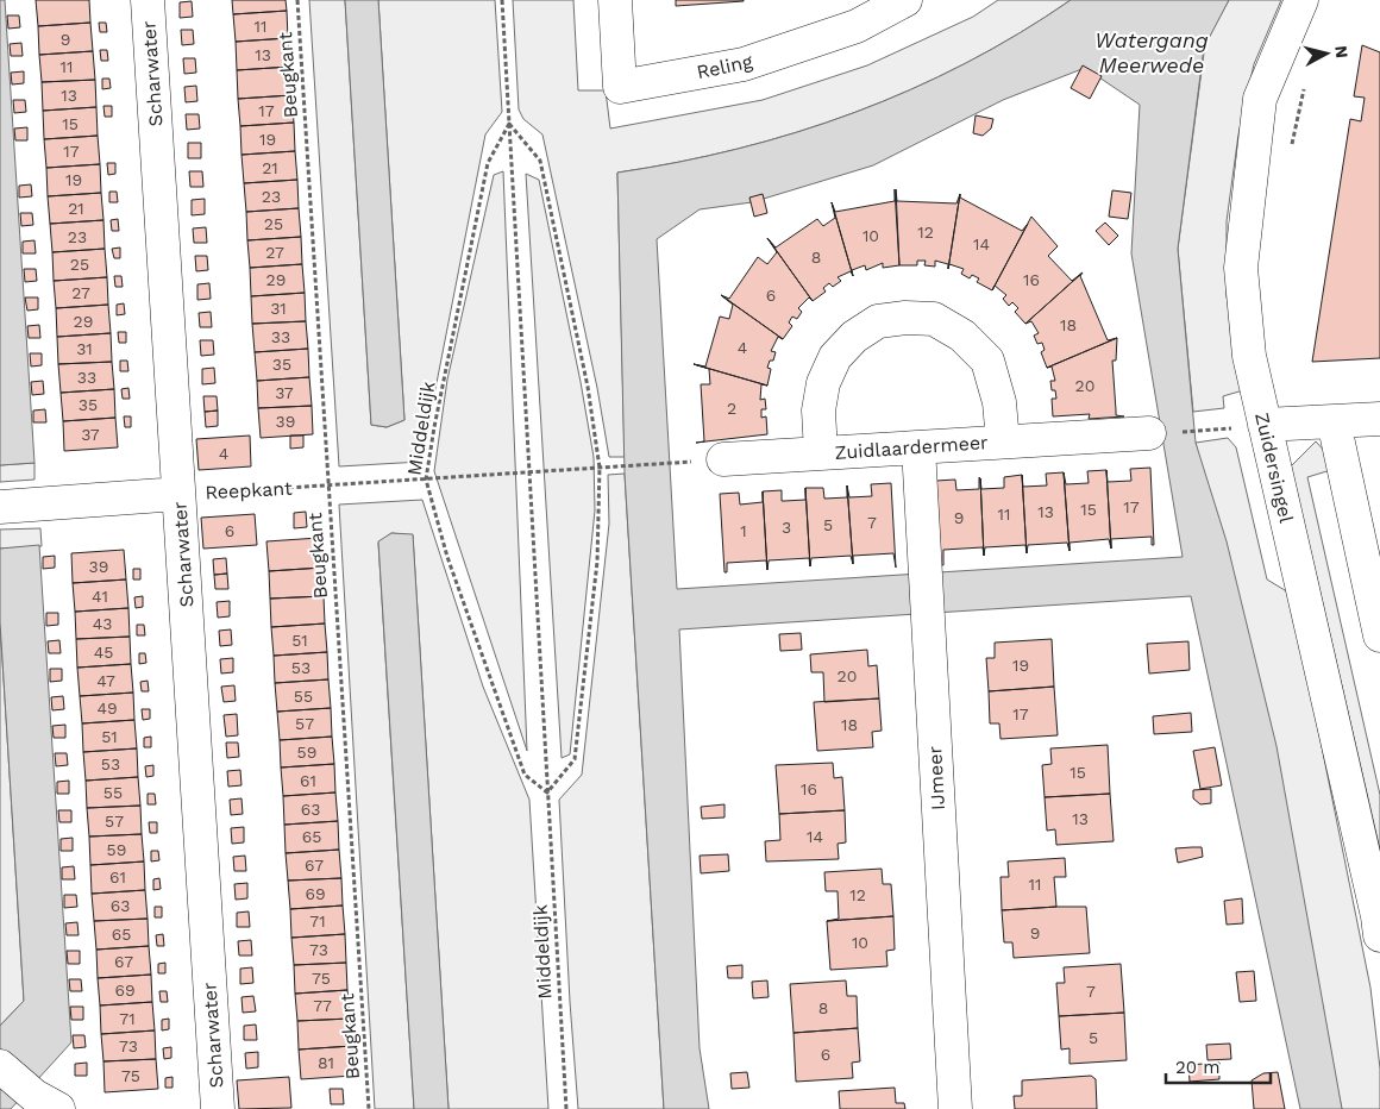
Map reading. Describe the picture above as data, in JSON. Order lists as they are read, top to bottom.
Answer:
{
  "streets": {
    "street": [
      "Reling",
      "Scharwater",
      "Zuidlaardermeer",
      "Zuidersingel",
      "Reepkant",
      "IJmeer"
    ],
    "path": ["Beugkant", "Middeldijk"]
  },
  "crossings": [
    ["Scharwater", "Reepkant"],
    ["Beugkant", "Reepkant"],
    ["Middeldijk", "Reepkant"],
    ["Zuidlaardermeer", "IJmeer"]
  ],
  "water": ["Watergang Meerwede"],
  "house_numbers": [
    "11",
    "9",
    "13",
    "11",
    "13",
    "17",
    "15",
    "19",
    "17",
    "21",
    "19",
    "23",
    "21",
    "25",
    "12",
    "10",
    "23",
    "14",
    "27",
    "8",
    "25",
    "29",
    "16",
    "27",
    "6",
    "31",
    "29",
    "18",
    "33",
    "4",
    "31",
    "35",
    "33",
    "20",
    "37",
    "35",
    "2",
    "39",
    "37",
    "4",
    "17",
    "15",
    "13",
    "11",
    "9",
    "7",
    "5",
    "3",
    "6",
    "1",
    "39",
    "41",
    "43",
    "51",
    "45",
    "19",
    "53",
    "20",
    "47",
    "55",
    "49",
    "17",
    "57",
    "18",
    "51",
    "59",
    "53",
    "15",
    "61",
    "16",
    "55",
    "63",
    "13",
    "57",
    "65",
    "14",
    "59",
    "67",
    "61",
    "11",
    "69",
    "12",
    "63",
    "71",
    "9",
    "65",
    "10",
    "73",
    "67",
    "75",
    "69",
    "7",
    "77",
    "8",
    "71",
    "5",
    "73",
    "6",
    "81",
    "75"
  ],
  "scale_bar": "20 m",
  "north": "right"
}
